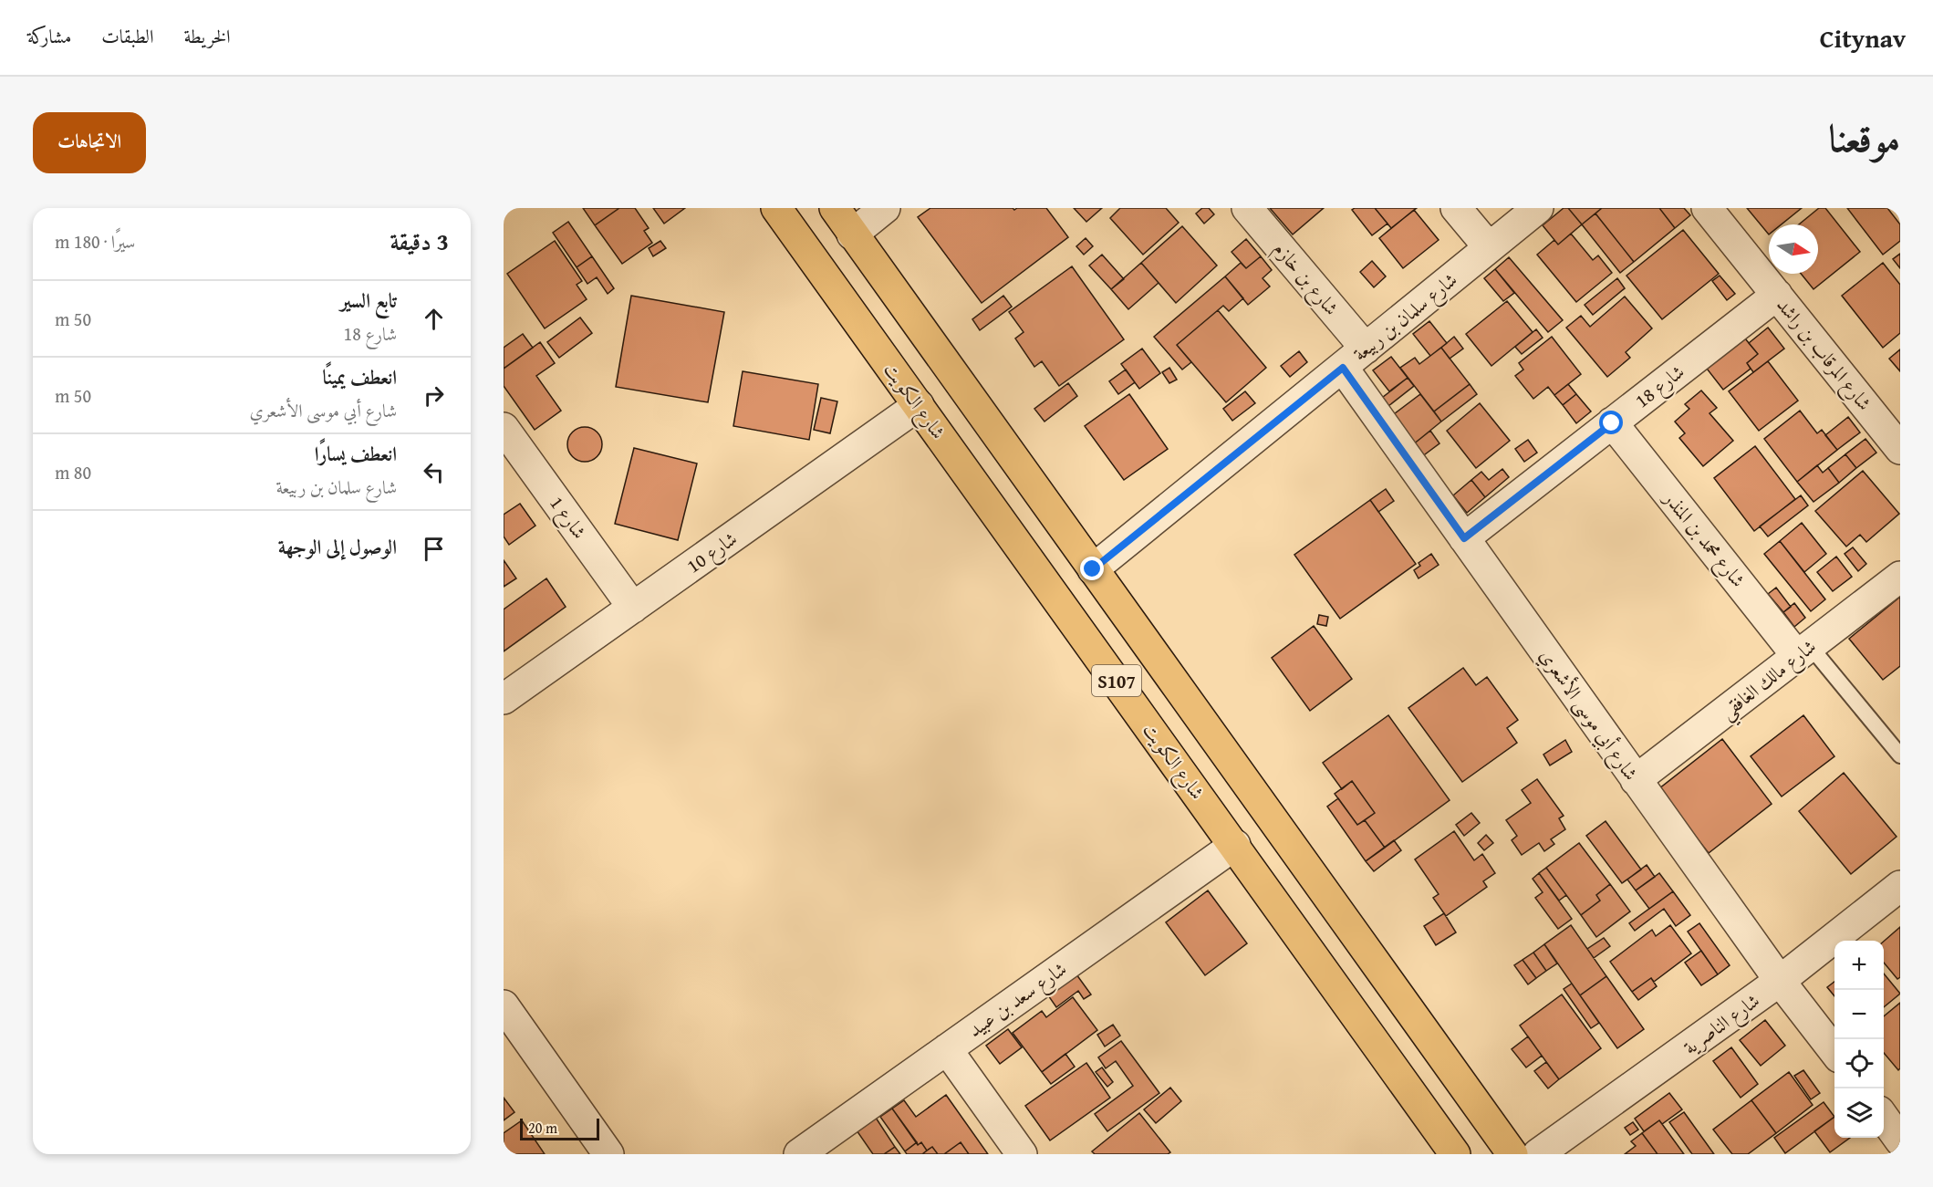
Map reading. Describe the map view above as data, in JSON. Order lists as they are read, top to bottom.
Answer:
{
  "streets": {
    "main road": ["شارع الكويت", "S107"],
    "street": [
      "شارع بن خازم",
      "شارع سلمان بن ربيعة",
      "شارع المرقاب بن راشد",
      "شارع 18",
      "شارع 1",
      "شارع محمد بن المنذر",
      "شارع 10",
      "شارع مالك الغافقي",
      "شارع أبي موسى الأشعري",
      "شارع سعد بن عبيد",
      "شارع الناصرية"
    ]
  },
  "crossings": [
    ["شارع بن خازم", "شارع سلمان بن ربيعة"],
    ["شارع سلمان بن ربيعة", "S107"],
    ["شارع سلمان بن ربيعة", "شارع أبي موسى الأشعري"],
    ["شارع المرقاب بن راشد", "شارع 18"],
    ["شارع 18", "شارع محمد بن المنذر"],
    ["شارع 18", "شارع أبي موسى الأشعري"],
    ["شارع الكويت", "شارع 10"],
    ["شارع الكويت", "شارع سعد بن عبيد"],
    ["شارع 1", "شارع 10"],
    ["شارع محمد بن المنذر", "شارع مالك الغافقي"],
    ["شارع مالك الغافقي", "شارع أبي موسى الأشعري"],
    ["شارع أبي موسى الأشعري", "شارع الناصرية"]
  ],
  "scale_bar": "20 m",
  "north": "right",
  "page": {
    "header": "Citynav",
    "nav": ["الخريطة", "الطبقات", "مشاركة"],
    "title": "موقعنا",
    "buttons": "الاتجاهات",
    "heading": ["3 دقيقة", "سيرًا · 180 m"],
    "list": [
      ["تابع السير", "شارع 18", "50 m"],
      ["انعطف يمينًا", "شارع أبي موسى الأشعري", "50 m"],
      ["انعطف يسارًا", "شارع سلمان بن ربيعة", "80 m"],
      "الوصول إلى الوجهة"
    ],
    "map_buttons": ["+", "−"],
    "scale": "20 m"
  }
}
